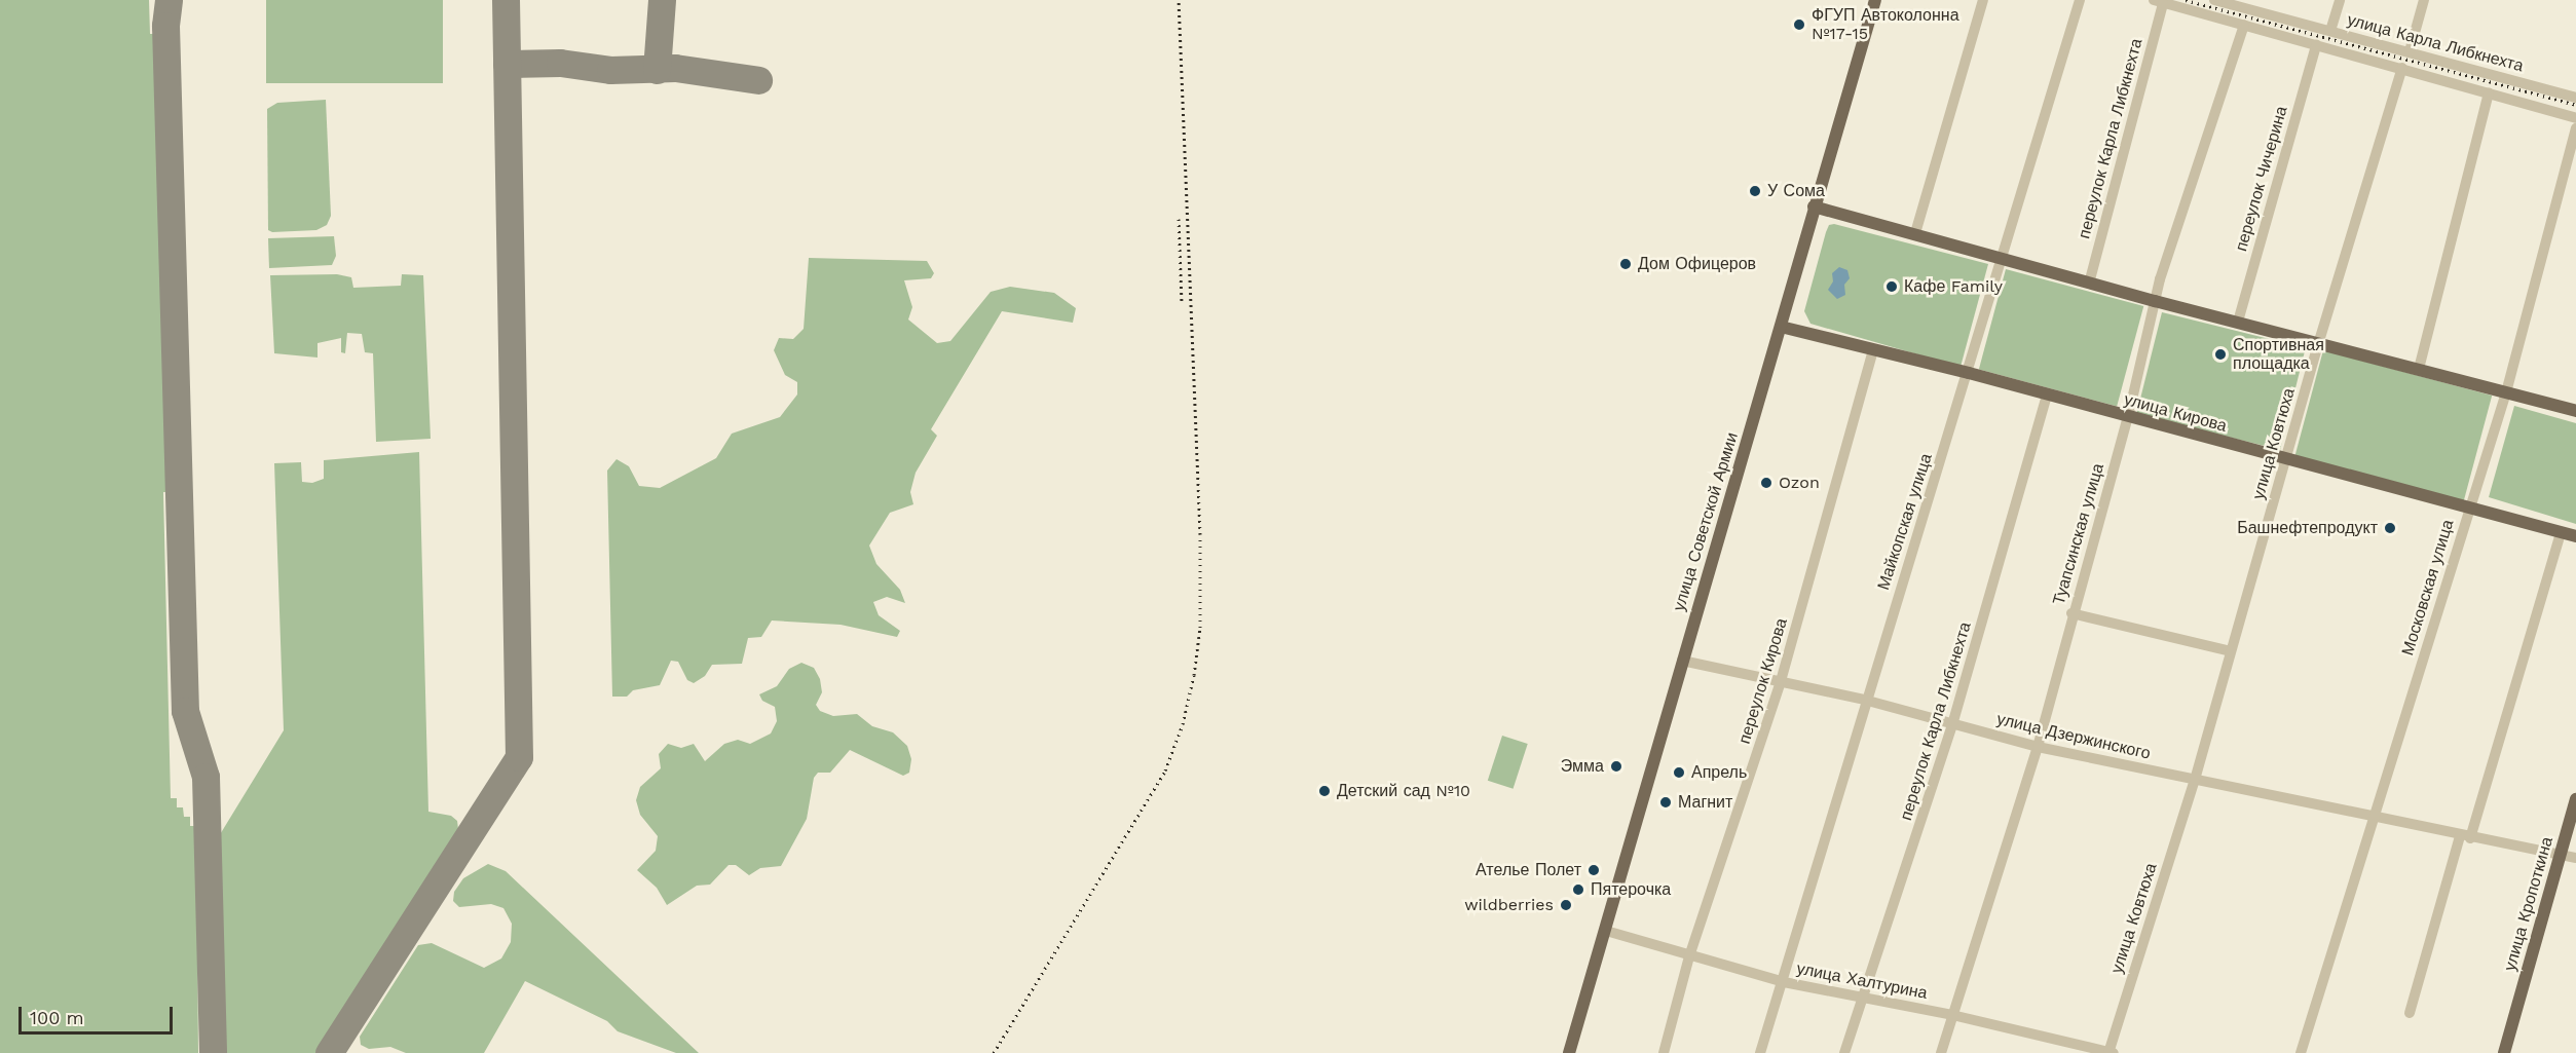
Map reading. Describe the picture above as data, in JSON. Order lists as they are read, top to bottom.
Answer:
{
  "streets": {
    "main road": ["улица Кирова", "улица Советской Армии", "улица Кропоткина"],
    "street": [
      "улица Карла Либкнехта",
      "переулок Карла Либкнехта",
      "переулок Чичерина",
      "улица Ковтюха",
      "Майкопская улица",
      "Туапсинская улица",
      "Московская улица",
      "переулок Кирова",
      "улица Дзержинского",
      "улица Халтурина"
    ]
  },
  "crossings": [
    ["улица Карла Либкнехта", "переулок Карла Либкнехта"],
    ["улица Карла Либкнехта", "переулок Чичерина"],
    ["улица Карла Либкнехта", "улица Ковтюха"],
    ["улица Карла Либкнехта", "Туапсинская улица"],
    ["переулок Карла Либкнехта", "улица Кирова"],
    ["переулок Карла Либкнехта", "улица Дзержинского"],
    ["переулок Карла Либкнехта", "улица Халтурина"],
    ["улица Кирова", "улица Ковтюха"],
    ["улица Кирова", "улица Советской Армии"],
    ["улица Кирова", "Майкопская улица"],
    ["улица Кирова", "Туапсинская улица"],
    ["улица Кирова", "Московская улица"],
    ["улица Кирова", "переулок Кирова"],
    ["улица Ковтюха", "улица Дзержинского"],
    ["улица Ковтюха", "улица Халтурина"],
    ["улица Советской Армии", "улица Дзержинского"],
    ["улица Советской Армии", "улица Халтурина"],
    ["Майкопская улица", "улица Дзержинского"],
    ["Майкопская улица", "улица Халтурина"],
    ["Туапсинская улица", "улица Дзержинского"],
    ["Туапсинская улица", "улица Халтурина"],
    ["Московская улица", "улица Дзержинского"],
    ["переулок Кирова", "улица Дзержинского"],
    ["переулок Кирова", "улица Халтурина"],
    ["улица Дзержинского", "улица Кропоткина"]
  ],
  "places": [
    "ФГУП Автоколонна №17-15",
    "У Сома",
    "Дом Офицеров",
    "Кафе Family",
    "Спортивная площадка",
    "Ozon",
    "Башнефтепродукт",
    "Эмма",
    "Апрель",
    "Детский сад №10",
    "Магнит",
    "Ателье Полет",
    "Пятерочка",
    "wildberries"
  ],
  "scale_bar": "100 m"
}
